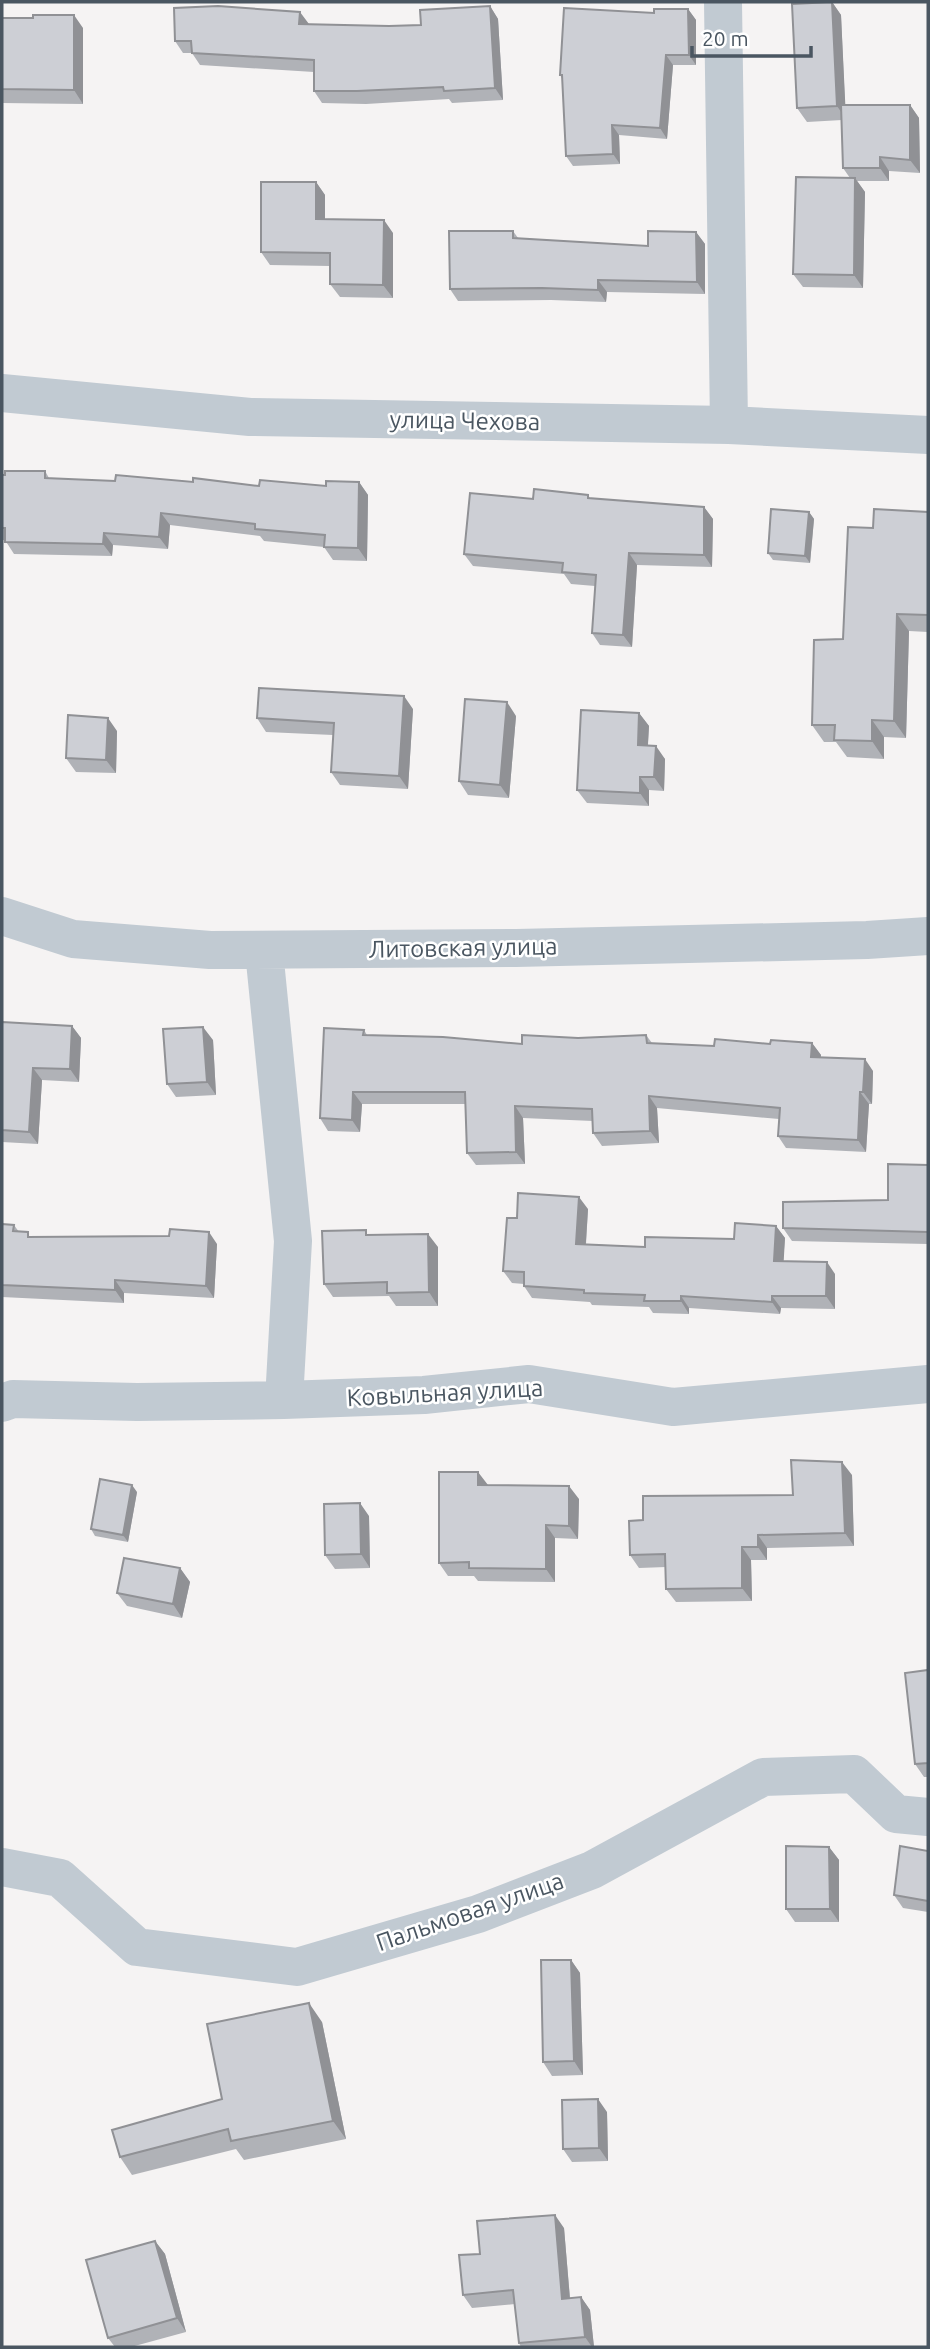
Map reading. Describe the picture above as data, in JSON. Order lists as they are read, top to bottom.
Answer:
{
  "streets": {
    "street": [
      "улица Чехова",
      "Литовская улица",
      "Ковыльная улица",
      "Пальмовая улица"
    ]
  },
  "scale_bar": "20 m"
}
